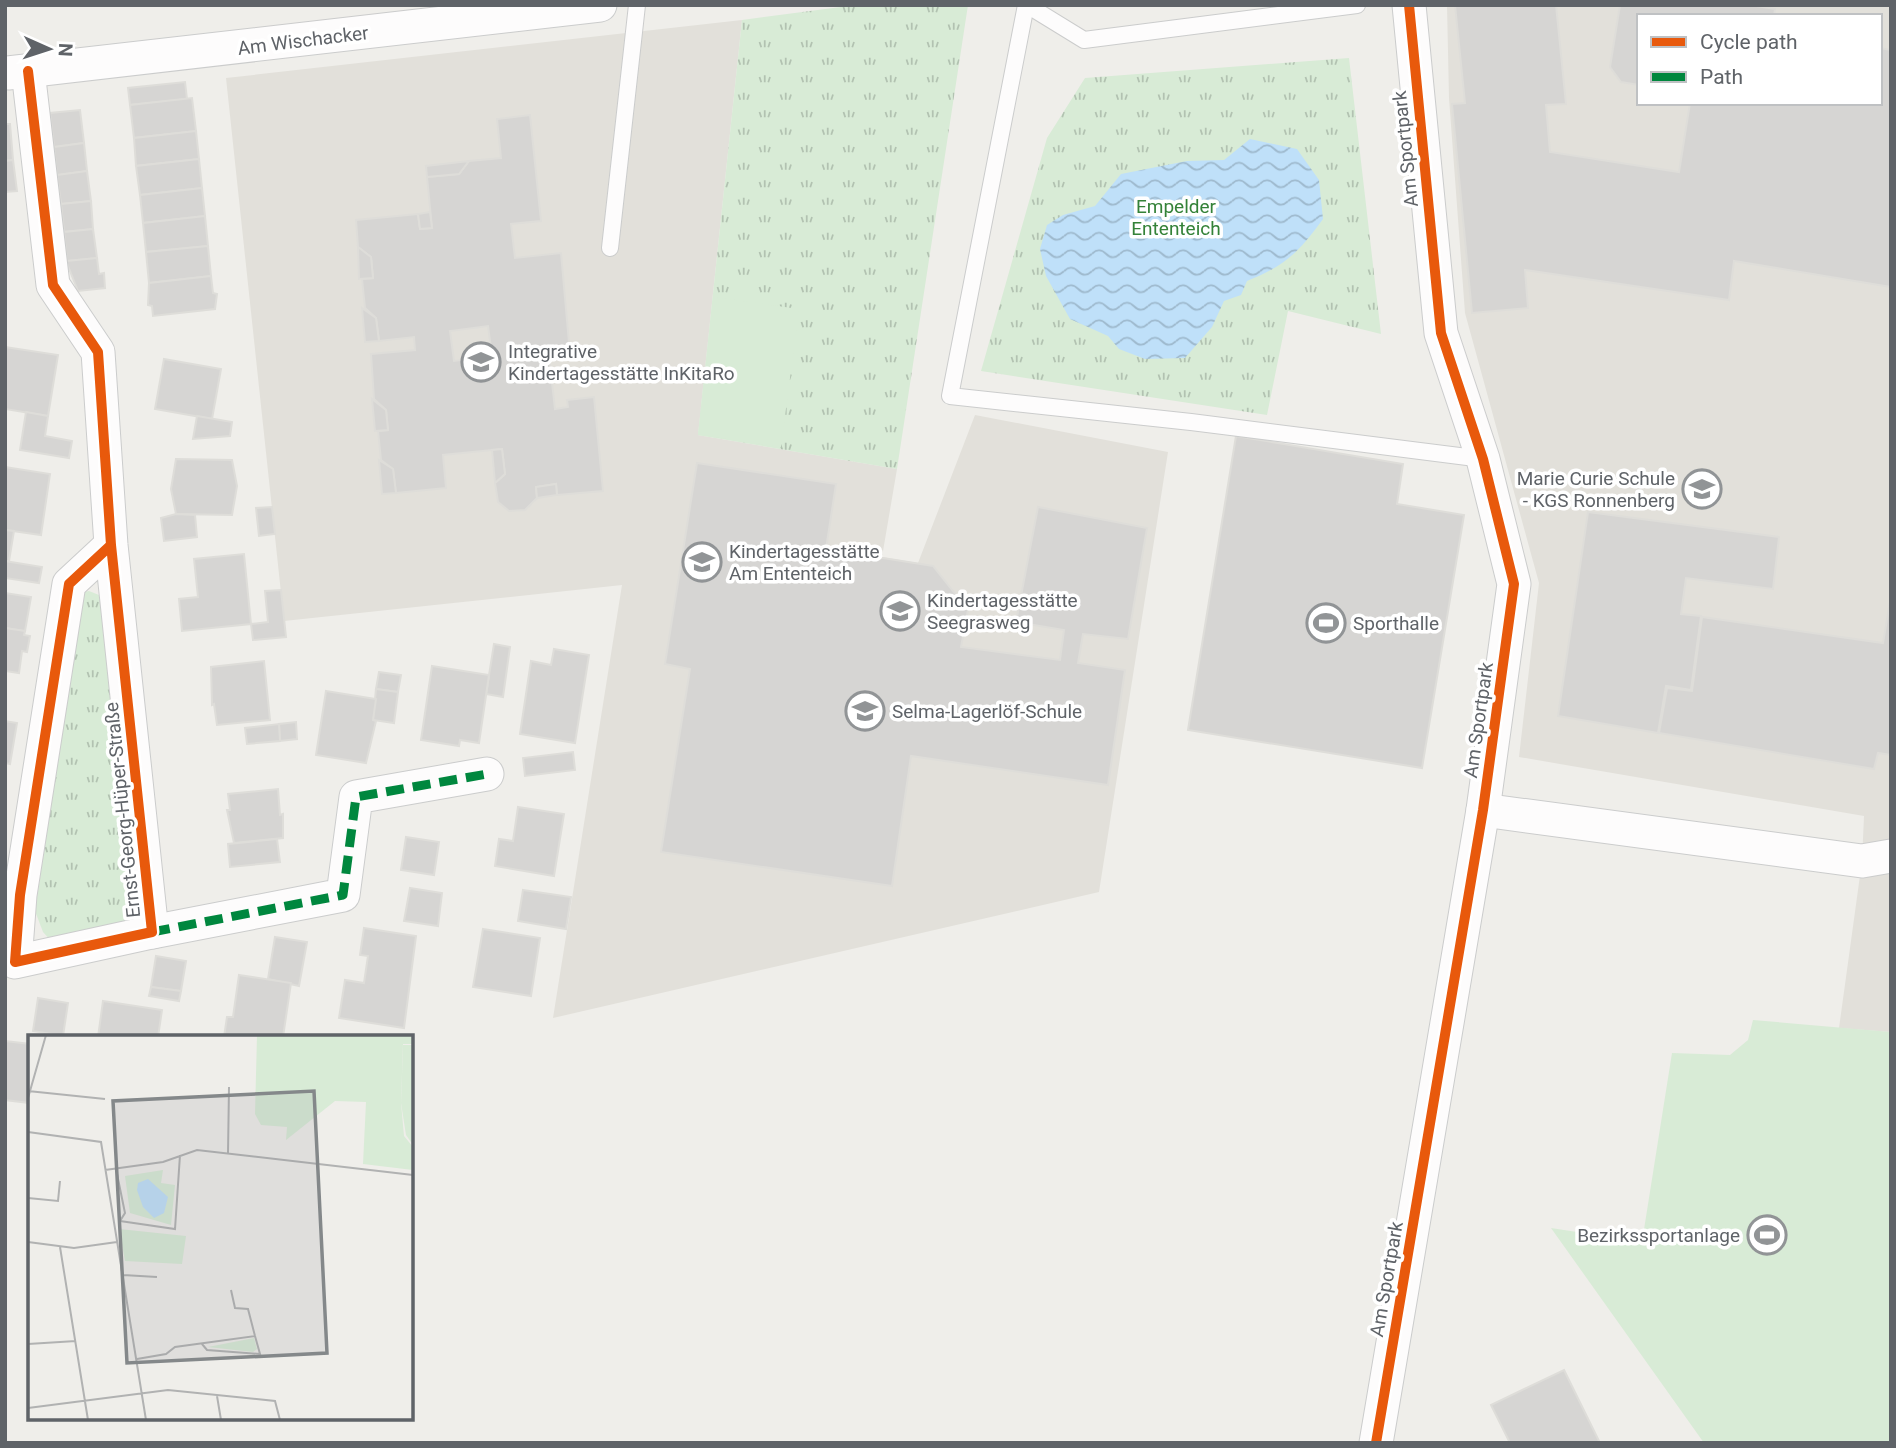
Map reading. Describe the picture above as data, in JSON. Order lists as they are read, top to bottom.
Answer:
{
  "streets": {
    "street": ["Am Wischacker", "Am Sportpark", "Ernst-Georg-Hüper-Straße"]
  },
  "crossings": [
    ["Am Wischacker", "Ernst-Georg-Hüper-Straße"]
  ],
  "parks": ["Empelder Ententeich"],
  "places": {
    "school or university": [
      "Integrative Kindertagesstätte InKitaRo",
      "Marie Curie Schule - KGS Ronnenberg",
      "Kindertagesstätte Am Ententeich",
      "Kindertagesstätte Seegrasweg",
      "Selma-Lagerlöf-Schule"
    ],
    "sports": ["Sporthalle", "Bezirkssportanlage"]
  },
  "legend": ["Cycle path", "Path"],
  "north": "right"
}
